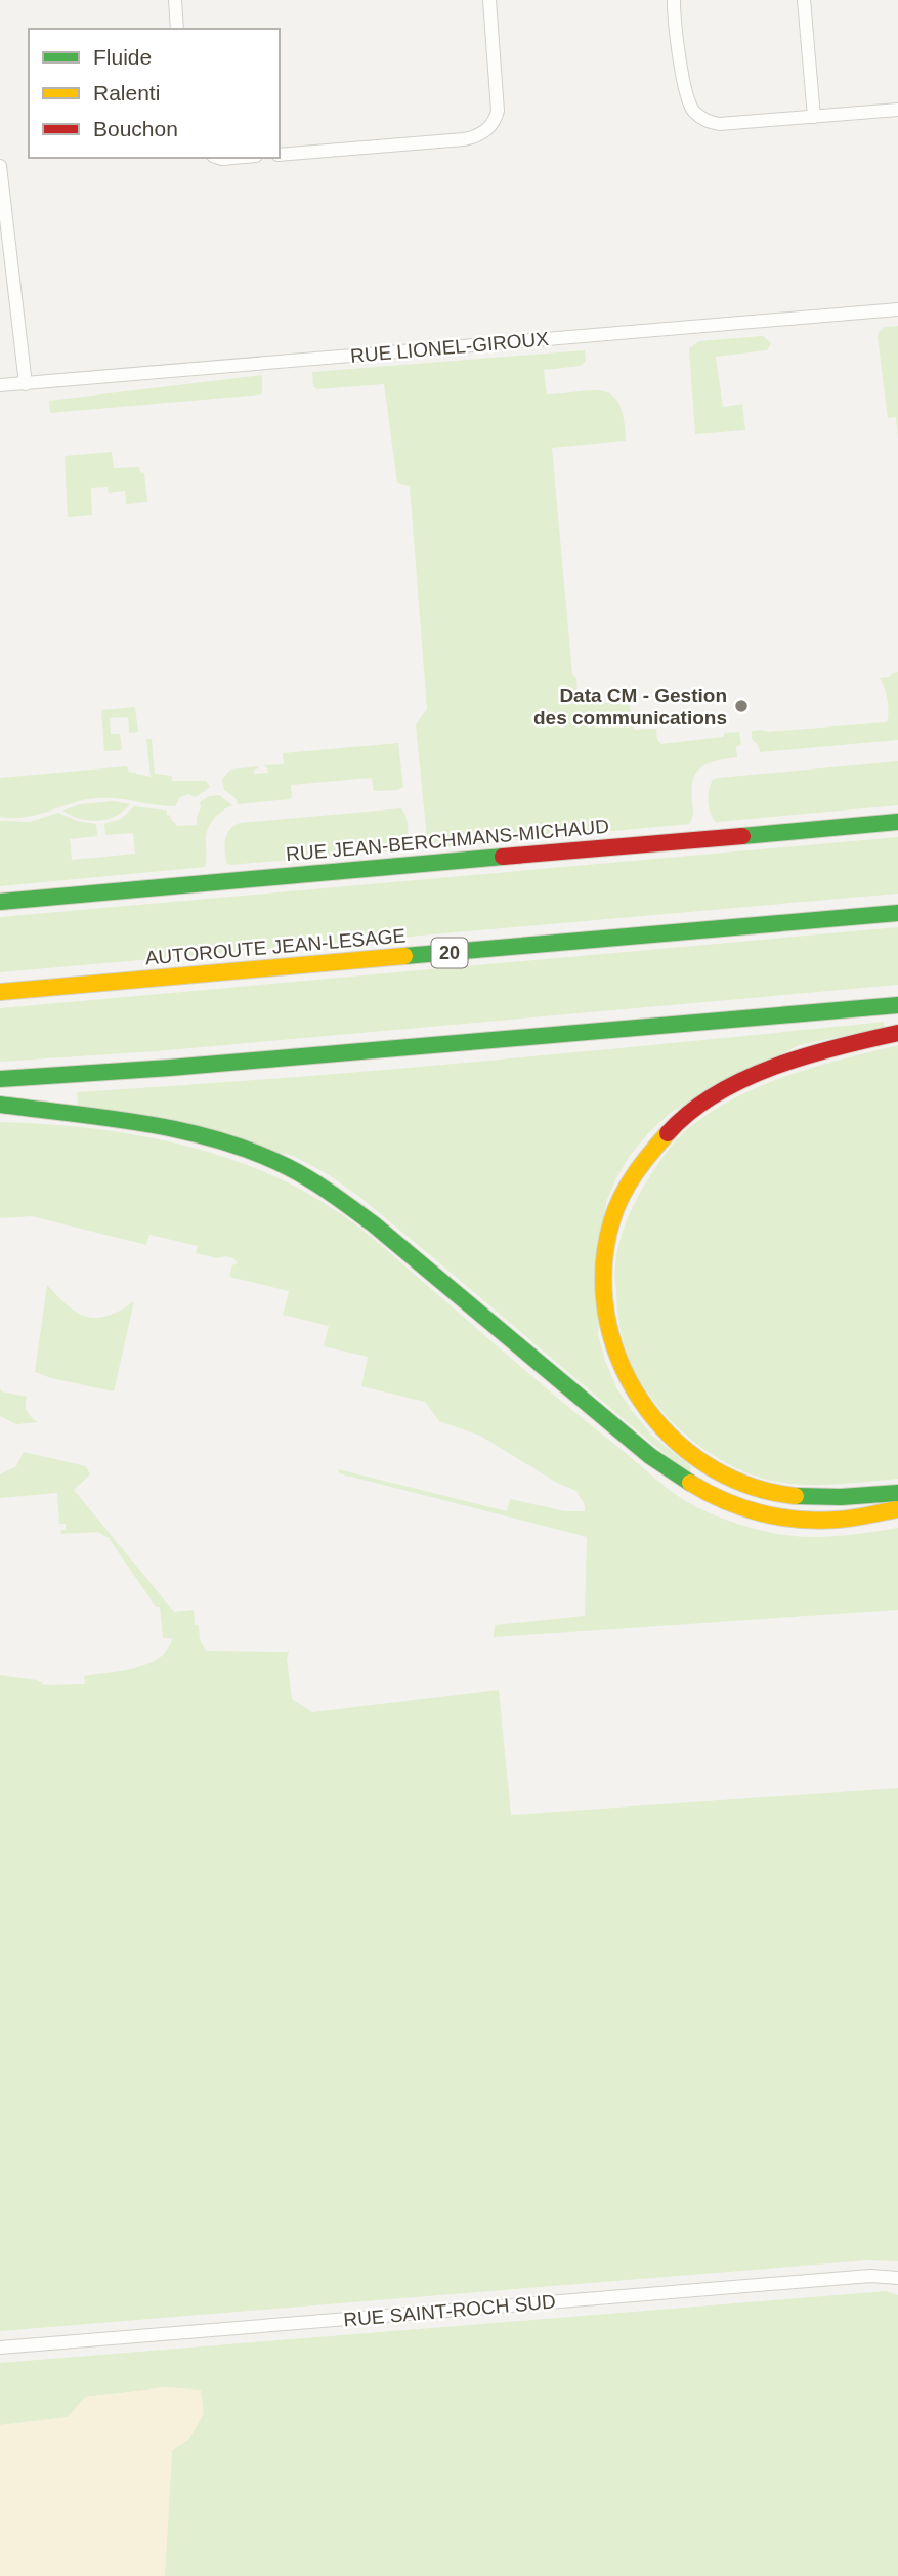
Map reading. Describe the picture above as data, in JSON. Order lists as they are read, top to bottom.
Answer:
{
  "streets": {
    "main road": ["RUE JEAN-BERCHMANS-MICHAUD", "AUTOROUTE JEAN-LESAGE", "20"],
    "street": ["RUE LIONEL-GIROUX", "RUE SAINT-ROCH SUD"]
  },
  "places": ["Data CM - Gestion des communications"],
  "legend": ["Fluide", "Ralenti", "Bouchon"]
}
